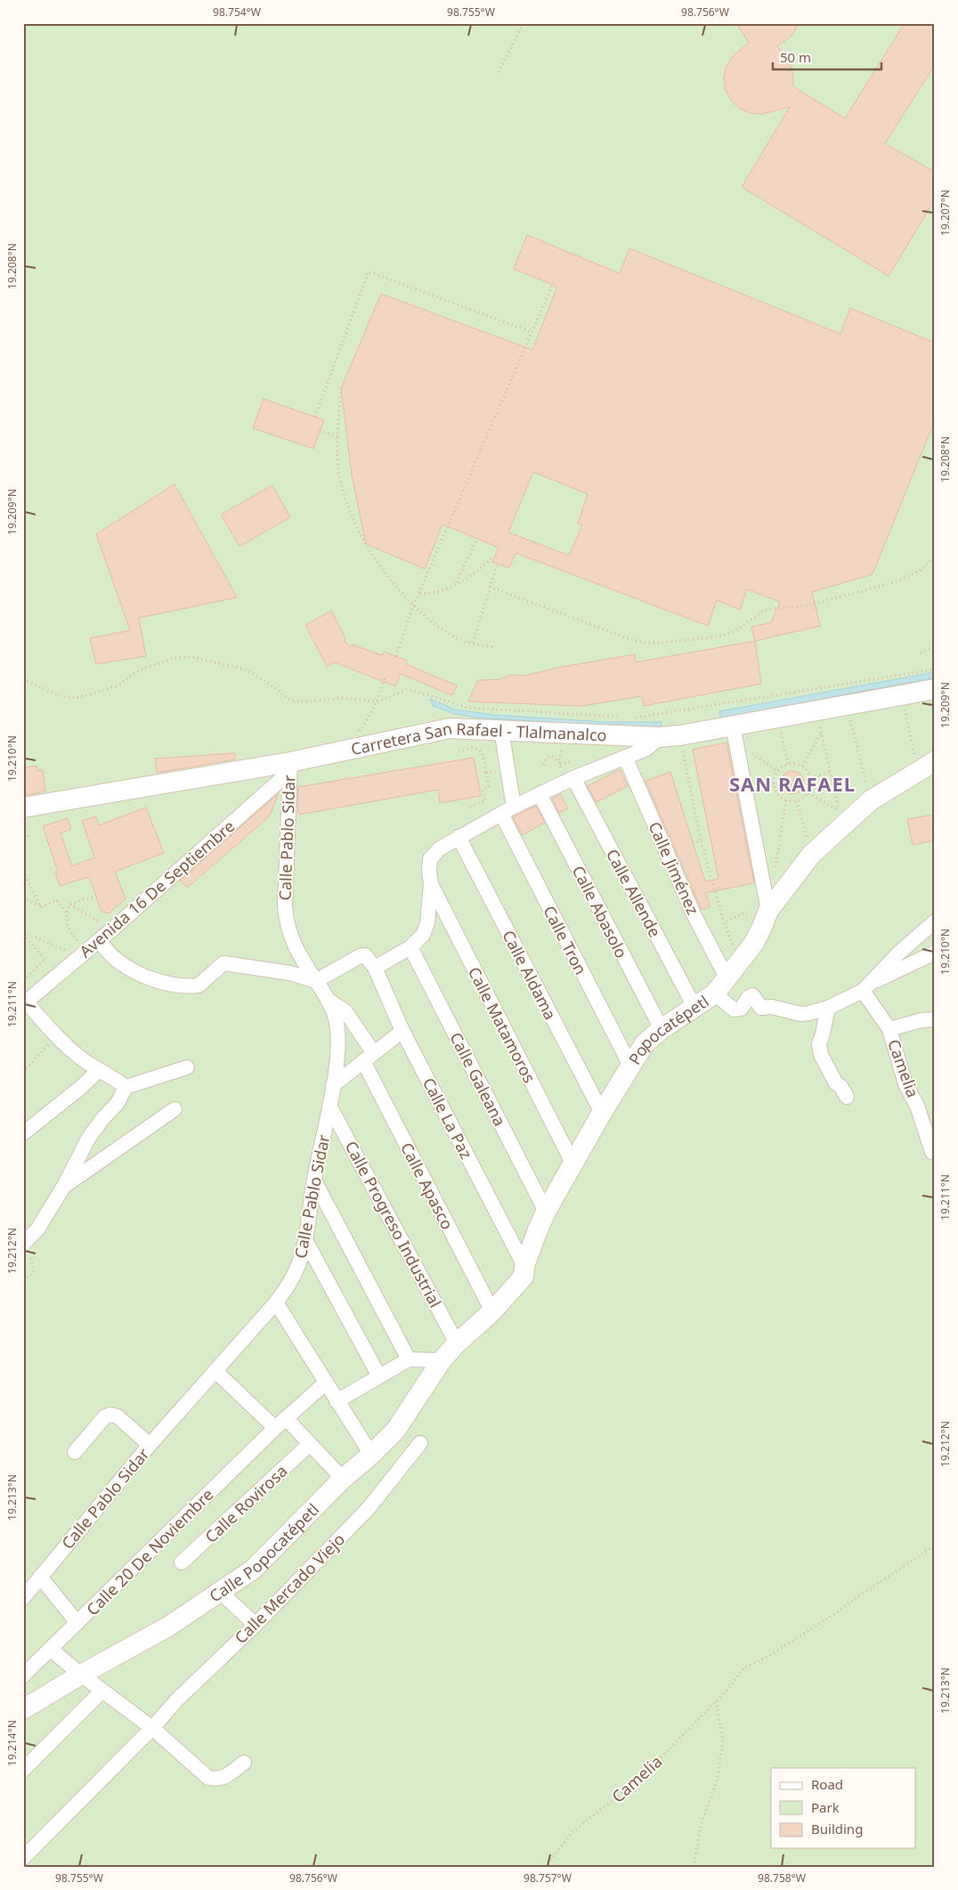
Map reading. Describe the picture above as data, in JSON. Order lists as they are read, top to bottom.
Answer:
{
  "streets": {
    "street": [
      "Carretera San Rafael - Tlalmanalco",
      "Calle Pablo Sidar",
      "Calle Jiménez",
      "Avenida 16 De Septiembre",
      "Calle Allende",
      "Calle Abasolo",
      "Calle Tron",
      "Calle Aldama",
      "Calle Matamoros",
      "Popocatépetl",
      "Camelia",
      "Calle Galeana",
      "Calle La Paz",
      "Calle Apasco",
      "Calle Progreso Industrial",
      "Calle Rovirosa",
      "Calle 20 De Noviembre",
      "Calle Popocatépetl",
      "Calle Mercado Viejo"
    ]
  },
  "crossings": [
    ["Carretera San Rafael - Tlalmanalco", "Calle Pablo Sidar"],
    ["Carretera San Rafael - Tlalmanalco", "Avenida 16 De Septiembre"],
    ["Carretera San Rafael - Tlalmanalco", "Calle Tron"],
    ["Calle Pablo Sidar", "Avenida 16 De Septiembre"],
    ["Calle Pablo Sidar", "Calle Apasco"],
    ["Calle Pablo Sidar", "Calle Progreso Industrial"],
    ["Calle Jiménez", "Popocatépetl"],
    ["Calle Allende", "Popocatépetl"],
    ["Calle Abasolo", "Popocatépetl"],
    ["Calle Tron", "Popocatépetl"],
    ["Calle Aldama", "Popocatépetl"],
    ["Calle Matamoros", "Popocatépetl"],
    ["Popocatépetl", "Calle Galeana"],
    ["Popocatépetl", "Calle La Paz"],
    ["Popocatépetl", "Calle Apasco"],
    ["Popocatépetl", "Calle Progreso Industrial"],
    ["Popocatépetl", "Calle Popocatépetl"],
    ["Calle Progreso Industrial", "Calle Popocatépetl"]
  ],
  "districts": ["SAN RAFAEL"],
  "legend": ["Road", "Park", "Building"],
  "scale_bar": "50 m",
  "coordinates": [
    "98.754°W",
    "98.755°W",
    "98.756°W",
    "19.207°N",
    "19.208°N",
    "19.209°N",
    "19.210°N",
    "19.211°N",
    "19.212°N",
    "19.213°N",
    "19.214°N",
    "98.757°W",
    "98.758°W"
  ]
}
